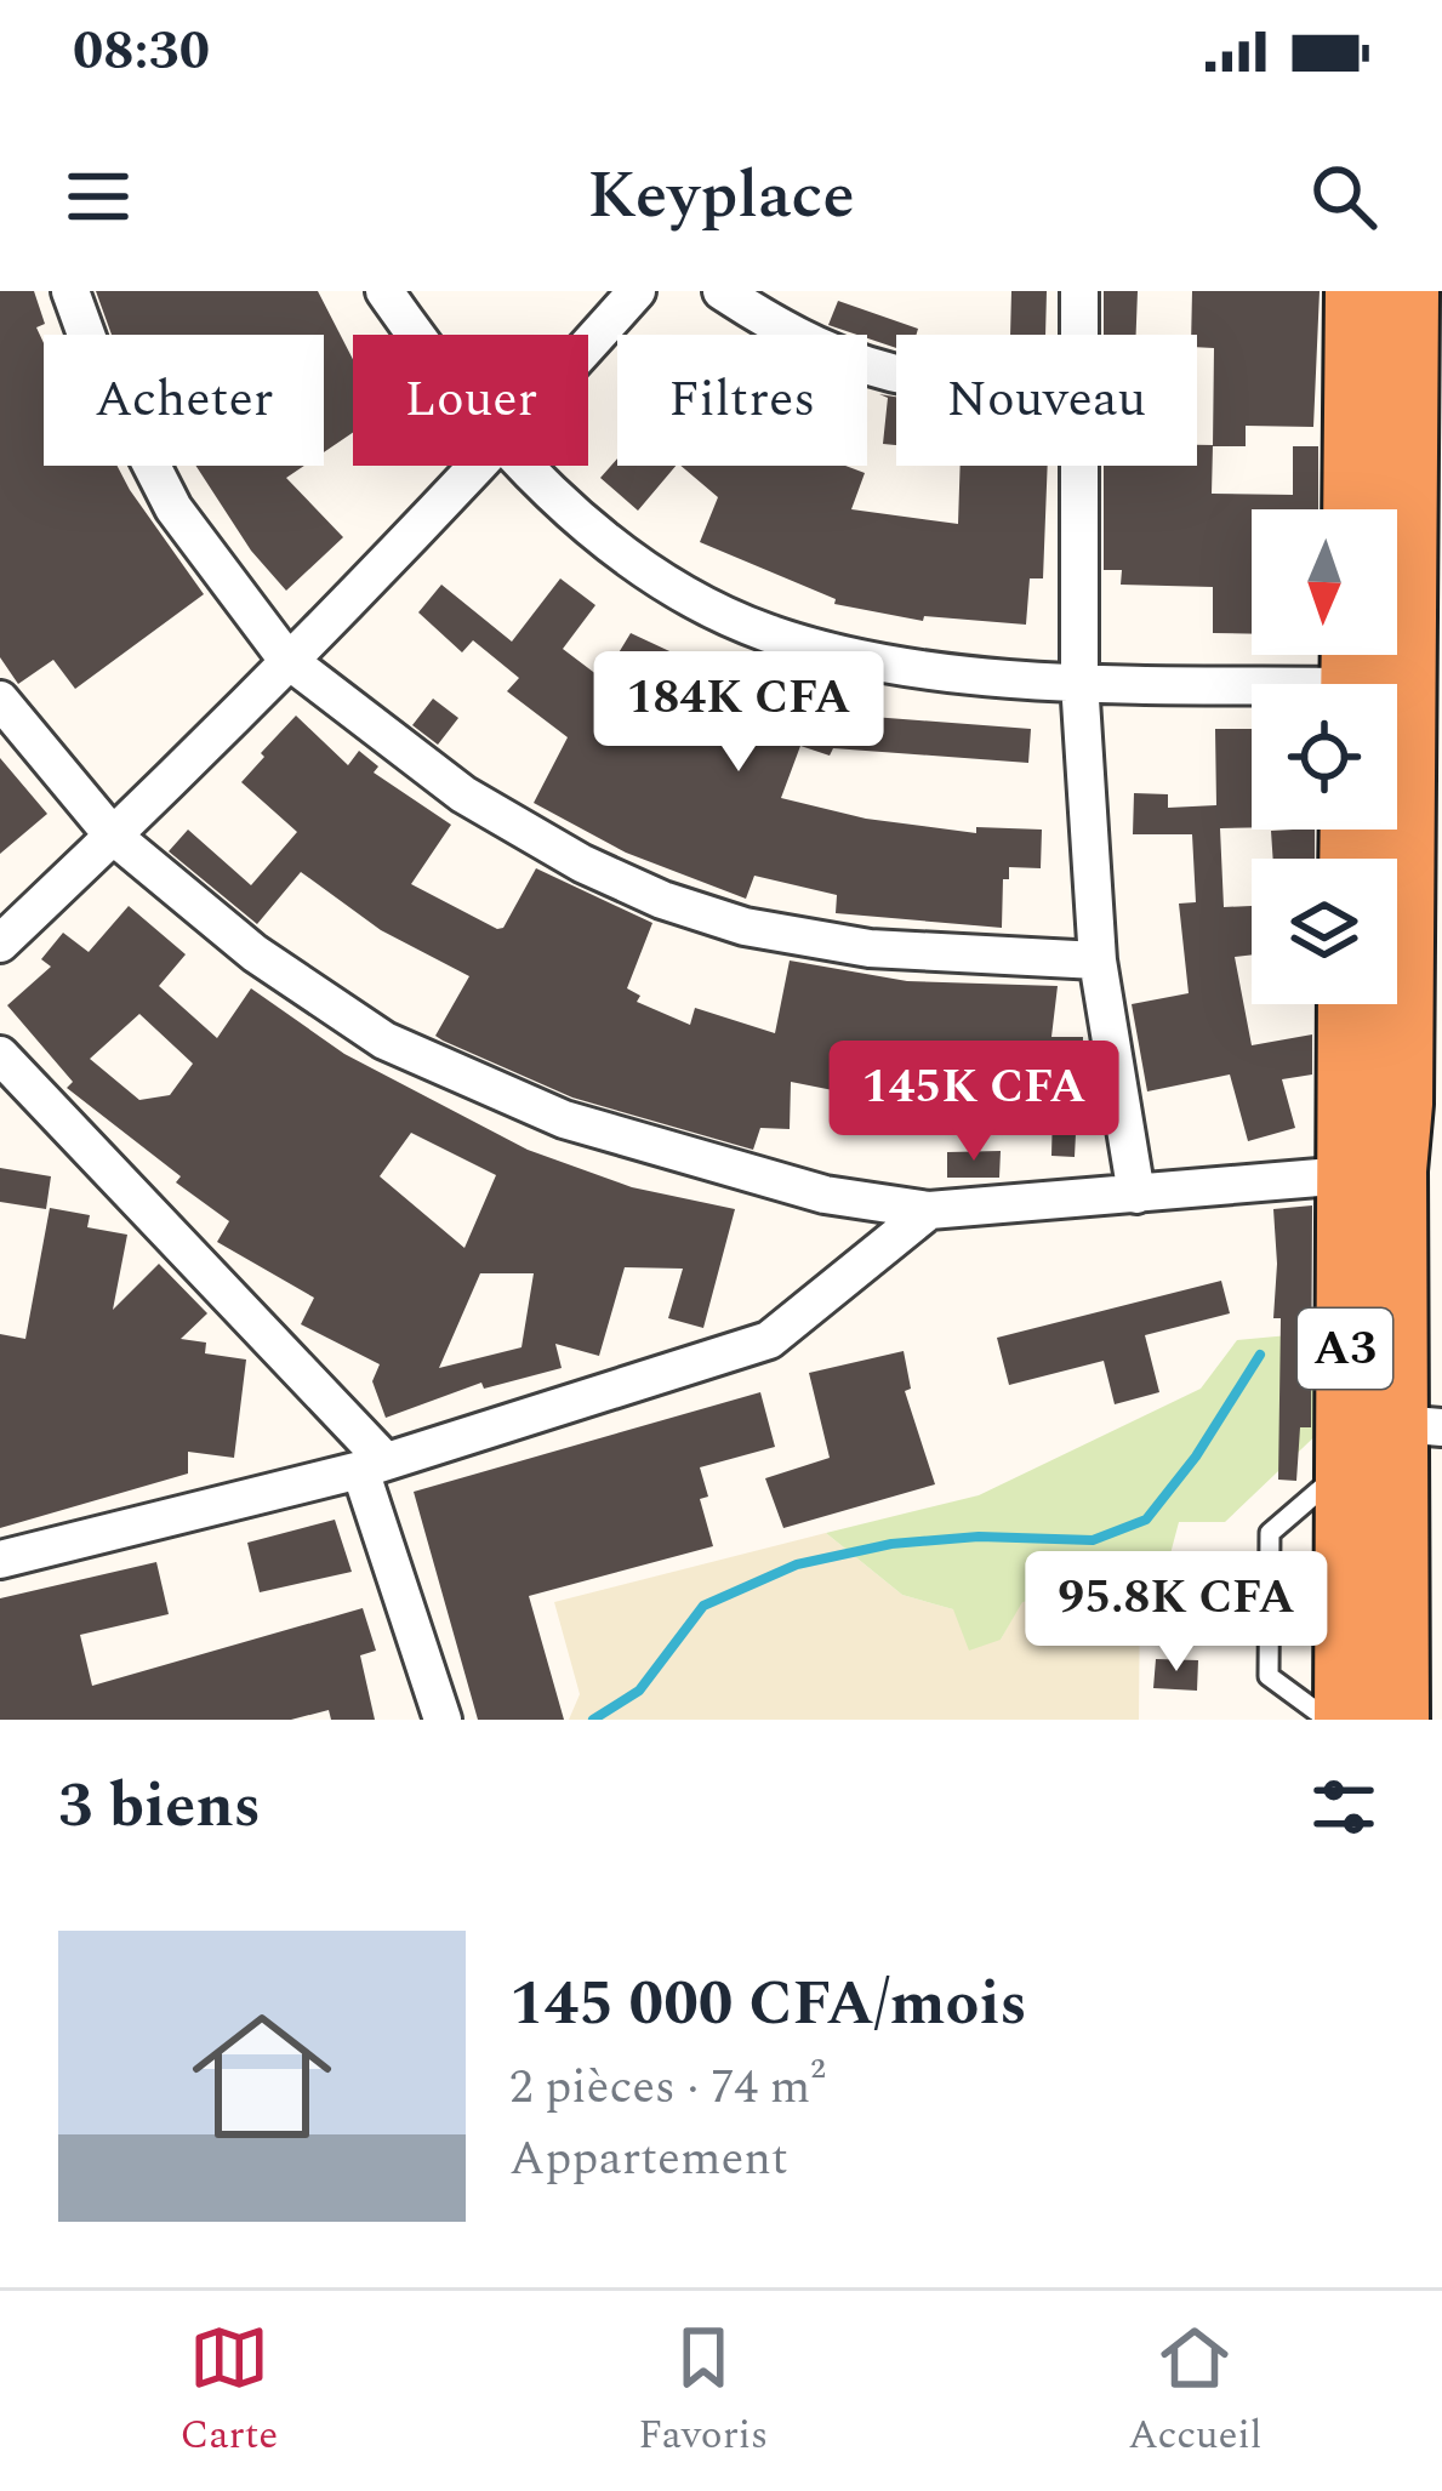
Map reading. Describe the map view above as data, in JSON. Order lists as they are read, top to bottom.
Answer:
{
  "streets": {
    "highway": ["A3"]
  },
  "north": "bottom",
  "page": {
    "status": "08:30",
    "header": "Keyplace",
    "chip": [
      "Acheter",
      "Louer",
      "Filtres",
      "Nouveau"
    ],
    "price": ["184K CFA", "145K CFA", "95.8K CFA"],
    "heading": "3 biens",
    "list": [
      {
        "name": "145 000 CFA/mois",
        "note": "2 pièces · 74 m² · Appartement"
      }
    ],
    "tabs": ["Carte", "Favoris", "Accueil"]
  }
}
